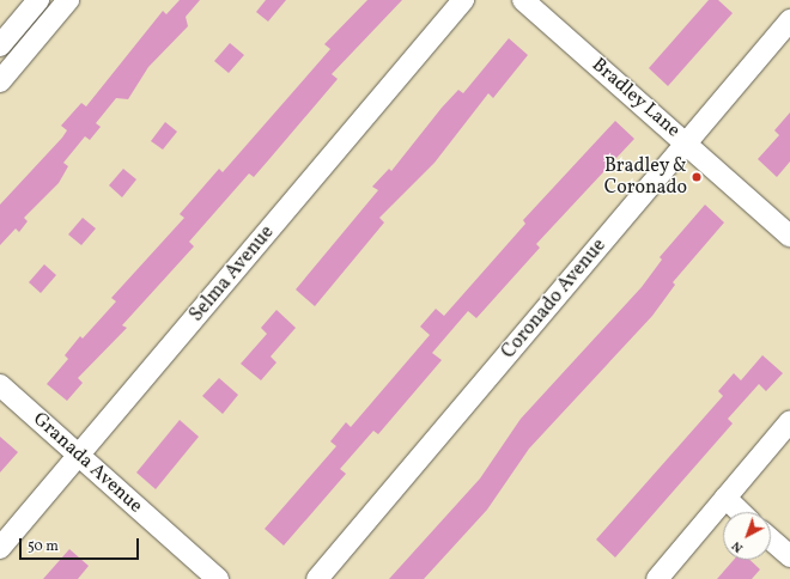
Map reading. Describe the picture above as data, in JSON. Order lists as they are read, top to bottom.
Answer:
{
  "streets": {
    "street": [
      "Bradley Lane",
      "Selma Avenue",
      "Coronado Avenue",
      "Granada Avenue"
    ]
  },
  "crossings": [
    ["Bradley Lane", "Coronado Avenue"],
    ["Selma Avenue", "Granada Avenue"]
  ],
  "places": ["Bradley & Coronado"],
  "scale_bar": "50 m",
  "north": "bottom left"
}
